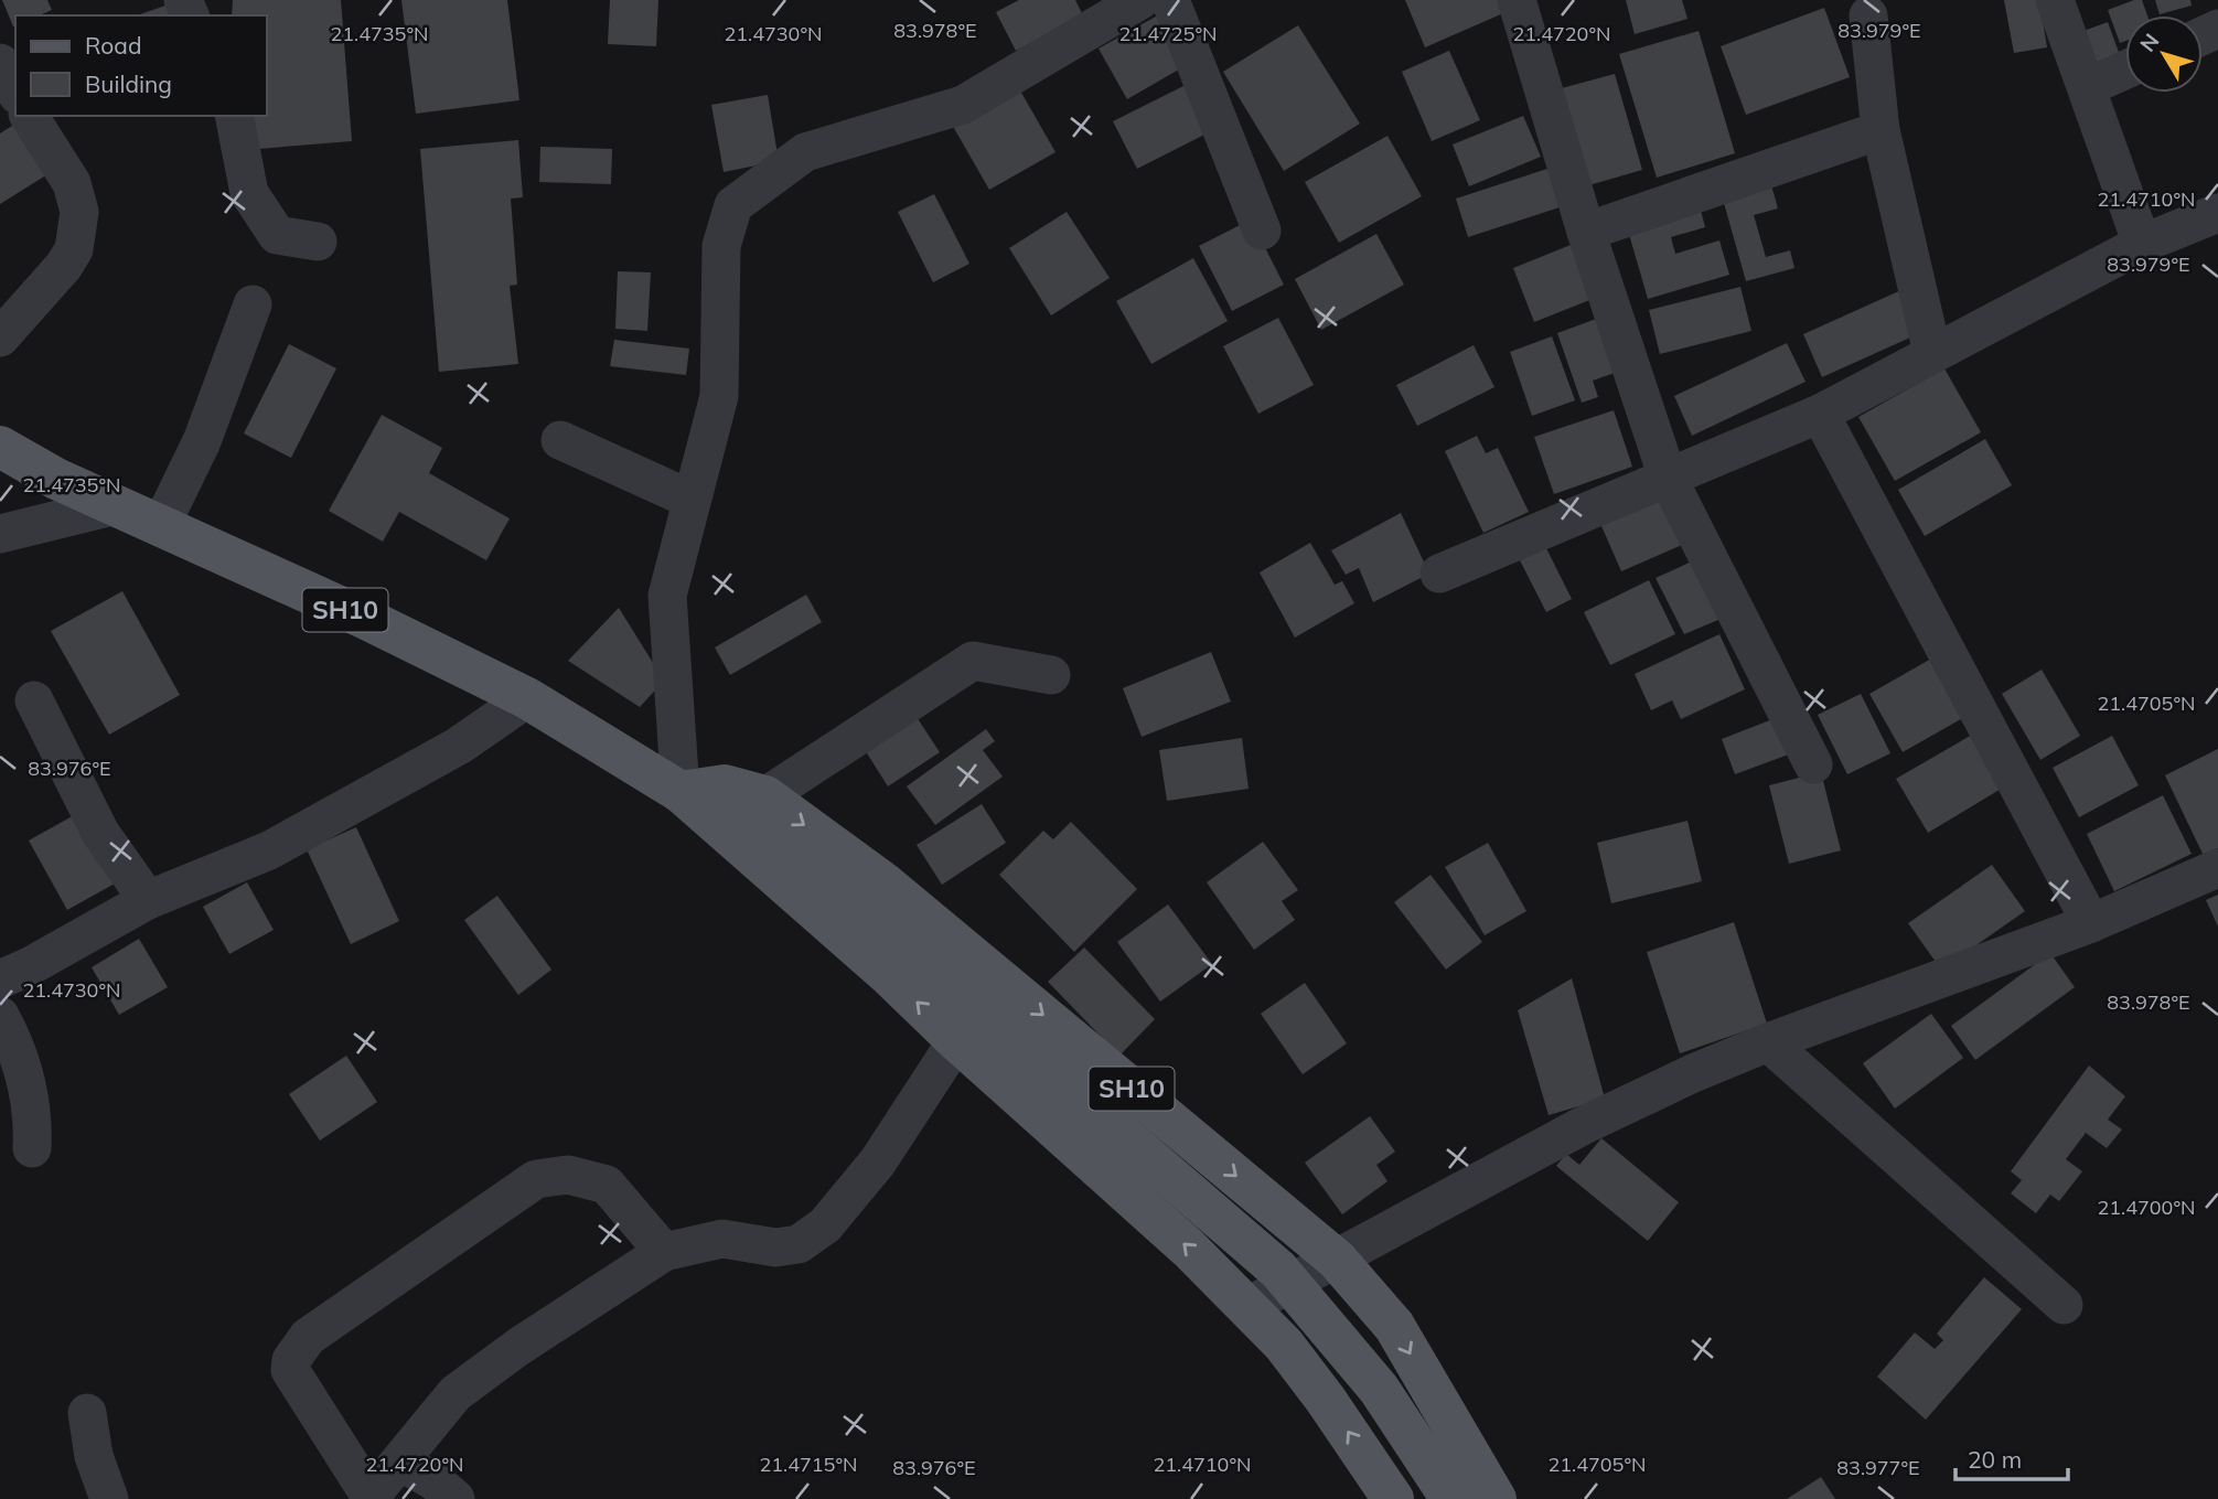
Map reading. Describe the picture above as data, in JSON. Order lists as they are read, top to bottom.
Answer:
{
  "streets": {
    "main road": ["SH10"]
  },
  "legend": ["Road", "Building"],
  "scale_bar": "20 m",
  "north": "top left",
  "coordinates": [
    "83.978°E",
    "83.979°E",
    "21.4735°N",
    "21.4730°N",
    "21.4725°N",
    "21.4720°N",
    "21.4710°N",
    "21.4705°N",
    "83.976°E",
    "21.4700°N",
    "21.4715°N",
    "83.977°E"
  ]
}
